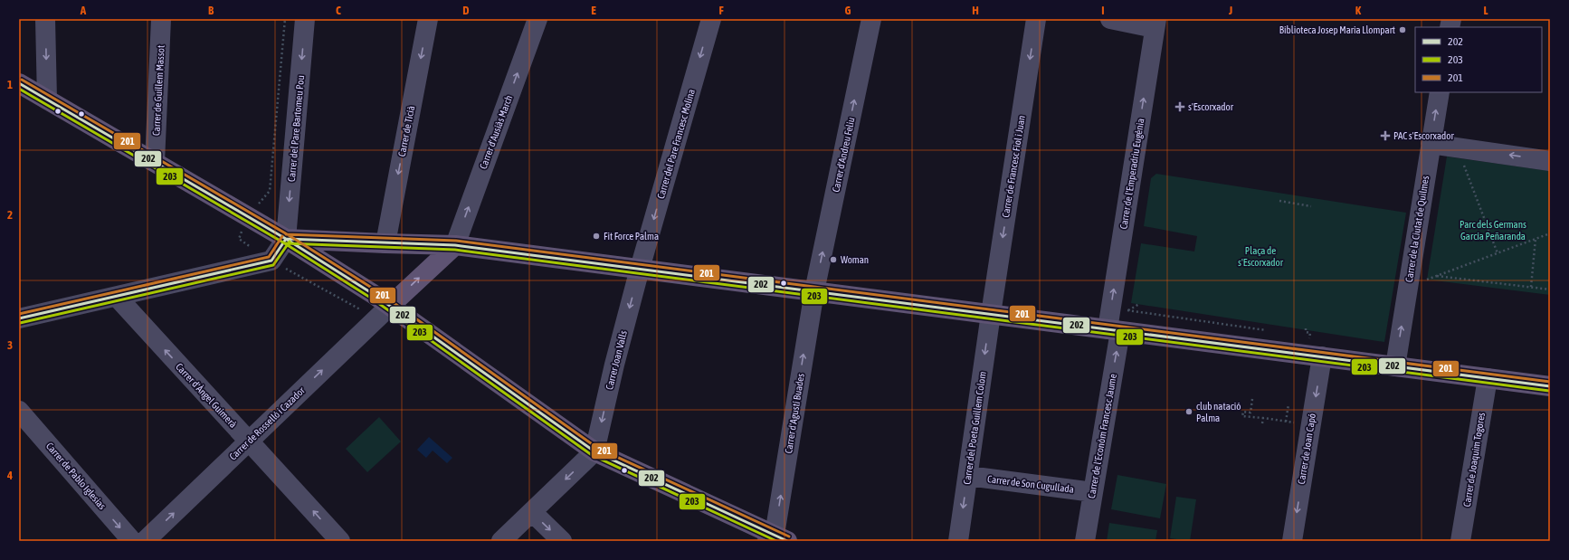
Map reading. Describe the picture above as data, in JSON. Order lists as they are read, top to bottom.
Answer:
{
  "streets": {
    "street": [
      "Carrer de Guillem Massot",
      "Carrer del Pare Bartomeu Pou",
      "Carrer de Ticià",
      "Carrer d'Ausiàs March",
      "Carrer del Pare Francesc Molina",
      "Carrer d'Andreu Feliu",
      "Carrer de Francesc Fiol i Juan",
      "Carrer de l'Emperadriu Eugènia",
      "Carrer de la Ciutat de Quilmes",
      "Carrer Joan Valls",
      "Carrer d'Àngel Guimerà",
      "Carrer d'Agustí Buades",
      "Carrer de Rosselló i Cazador",
      "Carrer del Poeta Guillem Colom",
      "Carrer de l'Econòm Francesc Jaume",
      "Carrer de Joan Capó",
      "Carrer de Joaquim Togores",
      "Carrer de Pablo Iglesias",
      "Carrer de Son Cugullada"
    ]
  },
  "crossings": [
    ["Carrer del Pare Francesc Molina", "Carrer Joan Valls"],
    ["Carrer d'Andreu Feliu", "Carrer d'Agustí Buades"],
    ["Carrer de Francesc Fiol i Juan", "Carrer del Poeta Guillem Colom"],
    ["Carrer de l'Emperadriu Eugènia", "Carrer de l'Econòm Francesc Jaume"],
    ["Carrer d'Àngel Guimerà", "Carrer de Rosselló i Cazador"],
    ["Carrer del Poeta Guillem Colom", "Carrer de Son Cugullada"],
    ["Carrer de l'Econòm Francesc Jaume", "Carrer de Son Cugullada"]
  ],
  "one_way": [
    "Carrer del Pare Bartomeu Pou",
    "Carrer de Ticià",
    "Carrer d'Ausiàs March",
    "Carrer del Pare Francesc Molina",
    "Carrer d'Andreu Feliu",
    "Carrer de Francesc Fiol i Juan",
    "Carrer de l'Emperadriu Eugènia",
    "Carrer de la Ciutat de Quilmes",
    "Carrer Joan Valls",
    "Carrer d'Àngel Guimerà",
    "Carrer d'Agustí Buades",
    "Carrer de Rosselló i Cazador",
    "Carrer del Poeta Guillem Colom",
    "Carrer de l'Econòm Francesc Jaume",
    "Carrer de Joan Capó",
    "Carrer de Pablo Iglesias"
  ],
  "parks": ["Parc dels Germans García Peñaranda", "Plaça de s'Escorxador"],
  "places": {
    "other": [
      "Biblioteca Josep Maria Llompart",
      "Fit Force Palma",
      "Woman",
      "club natació Palma"
    ],
    "health": ["s'Escorxador", "PAC s'Escorxador"]
  },
  "lines": ["transit line 201", "transit line 202", "transit line 203"],
  "legend": ["202", "203", "201"],
  "grid": {
    "columns": [
      "A",
      "B",
      "C",
      "D",
      "E",
      "F",
      "G",
      "H",
      "I",
      "J",
      "K",
      "L"
    ],
    "rows": [
      "1",
      "2",
      "3",
      "4"
    ]
  }
}
